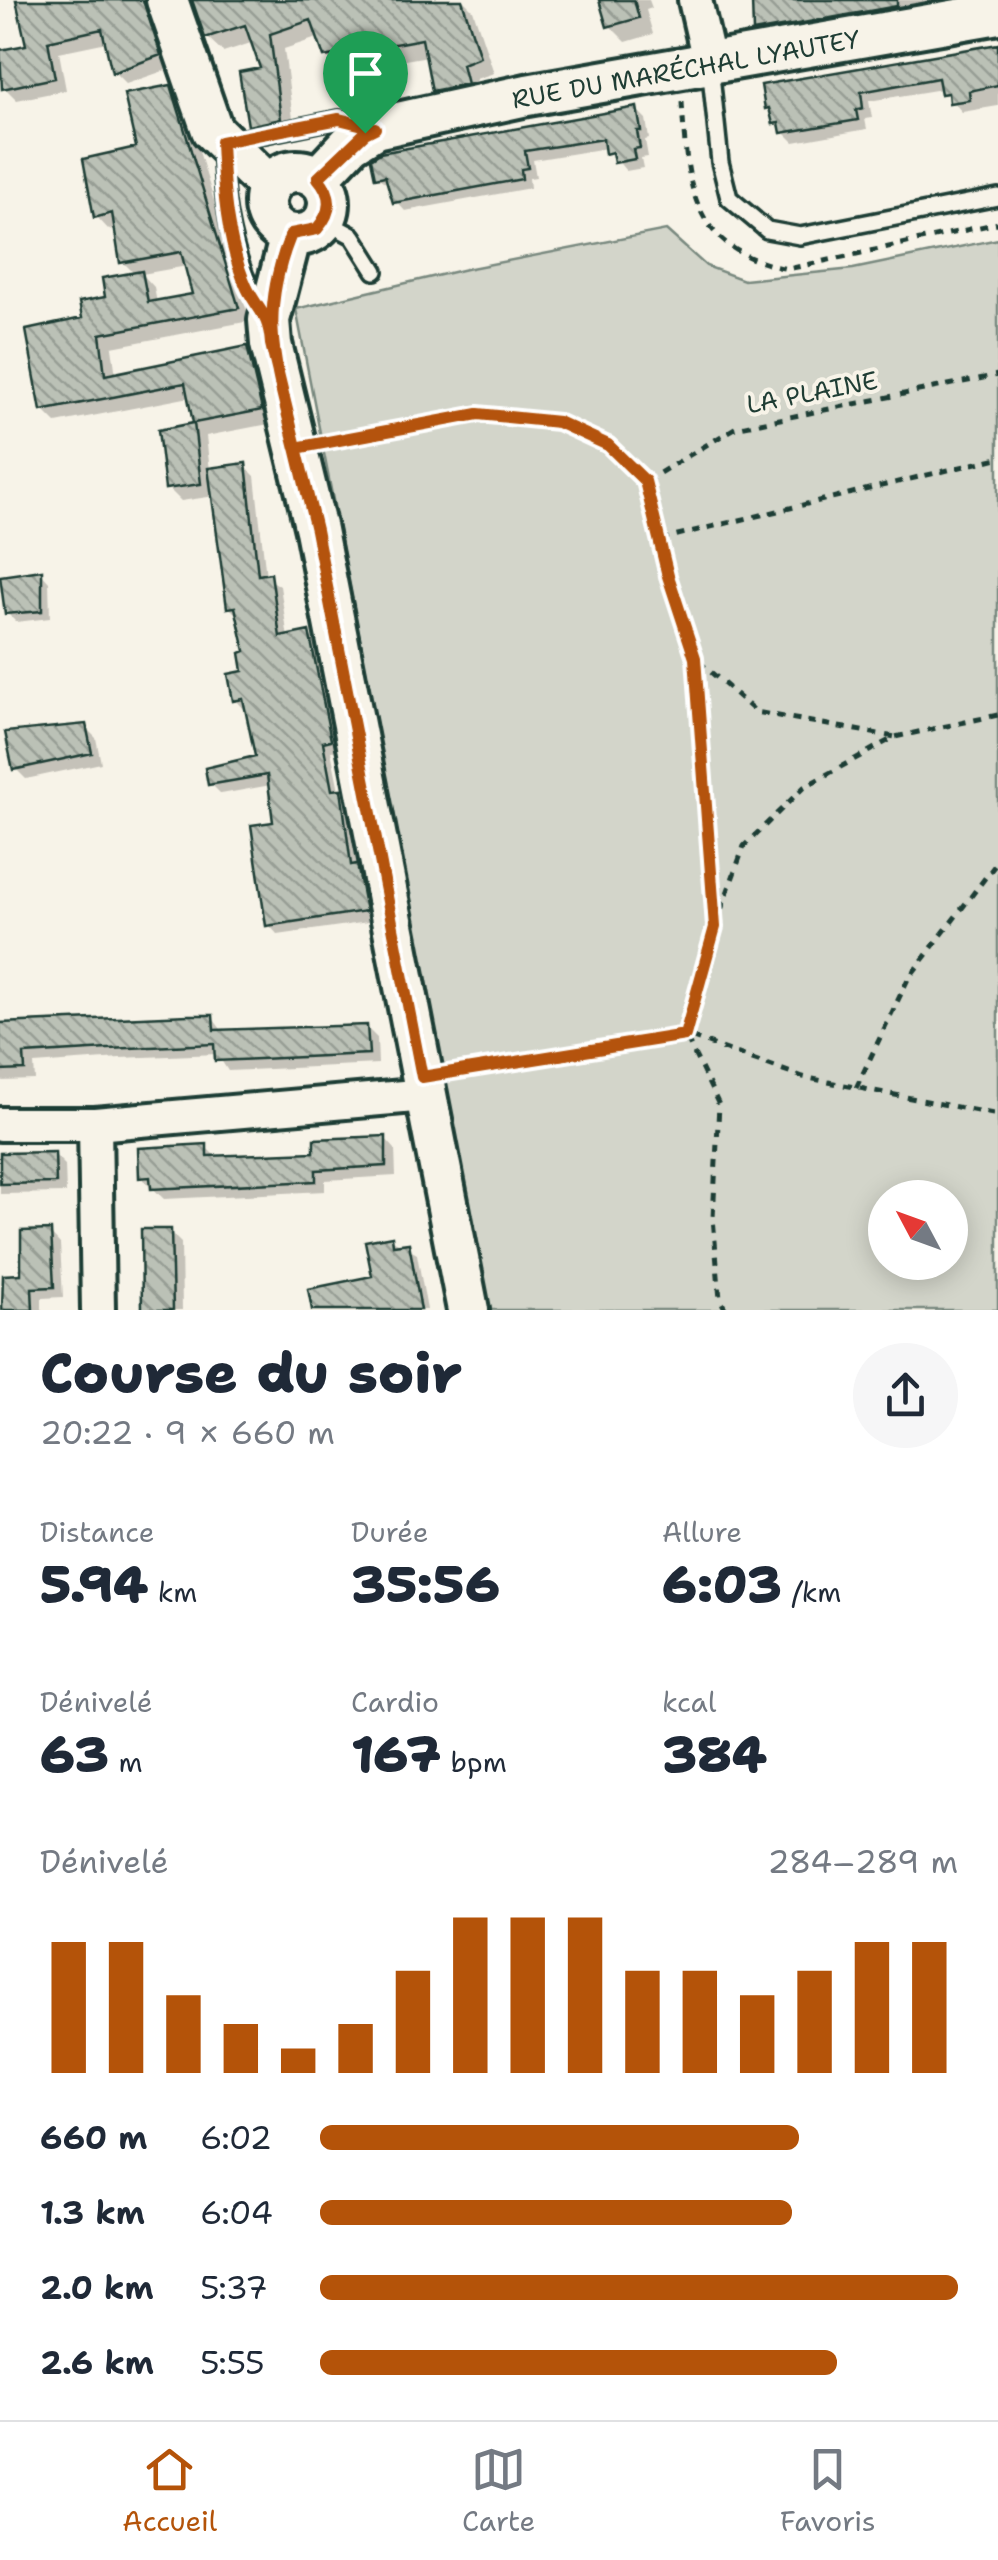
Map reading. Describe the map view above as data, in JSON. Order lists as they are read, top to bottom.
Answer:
{
  "streets": {
    "street": ["RUE DU MARÉCHAL LYAUTEY"],
    "path": ["LA PLAINE"]
  },
  "north": "top left",
  "page": {
    "heading": ["Course du soir", "20:22 · 9 × 660 m"],
    "stats": [
      ["Distance", "5.94 km"],
      ["Durée", "35:56"],
      ["Allure", "6:03 /km"],
      ["Dénivelé", "63 m"],
      ["Cardio", "167 bpm"],
      ["kcal", "384"]
    ],
    "chart": ["Dénivelé", "284–289 m"],
    "list": [
      {
        "name": "660 m",
        "note": "6:02"
      },
      {
        "name": "1.3 km",
        "note": "6:04"
      },
      {
        "name": "2.0 km",
        "note": "5:37"
      },
      {
        "name": "2.6 km",
        "note": "5:55"
      }
    ],
    "tabs": ["Accueil", "Carte", "Favoris"]
  }
}
